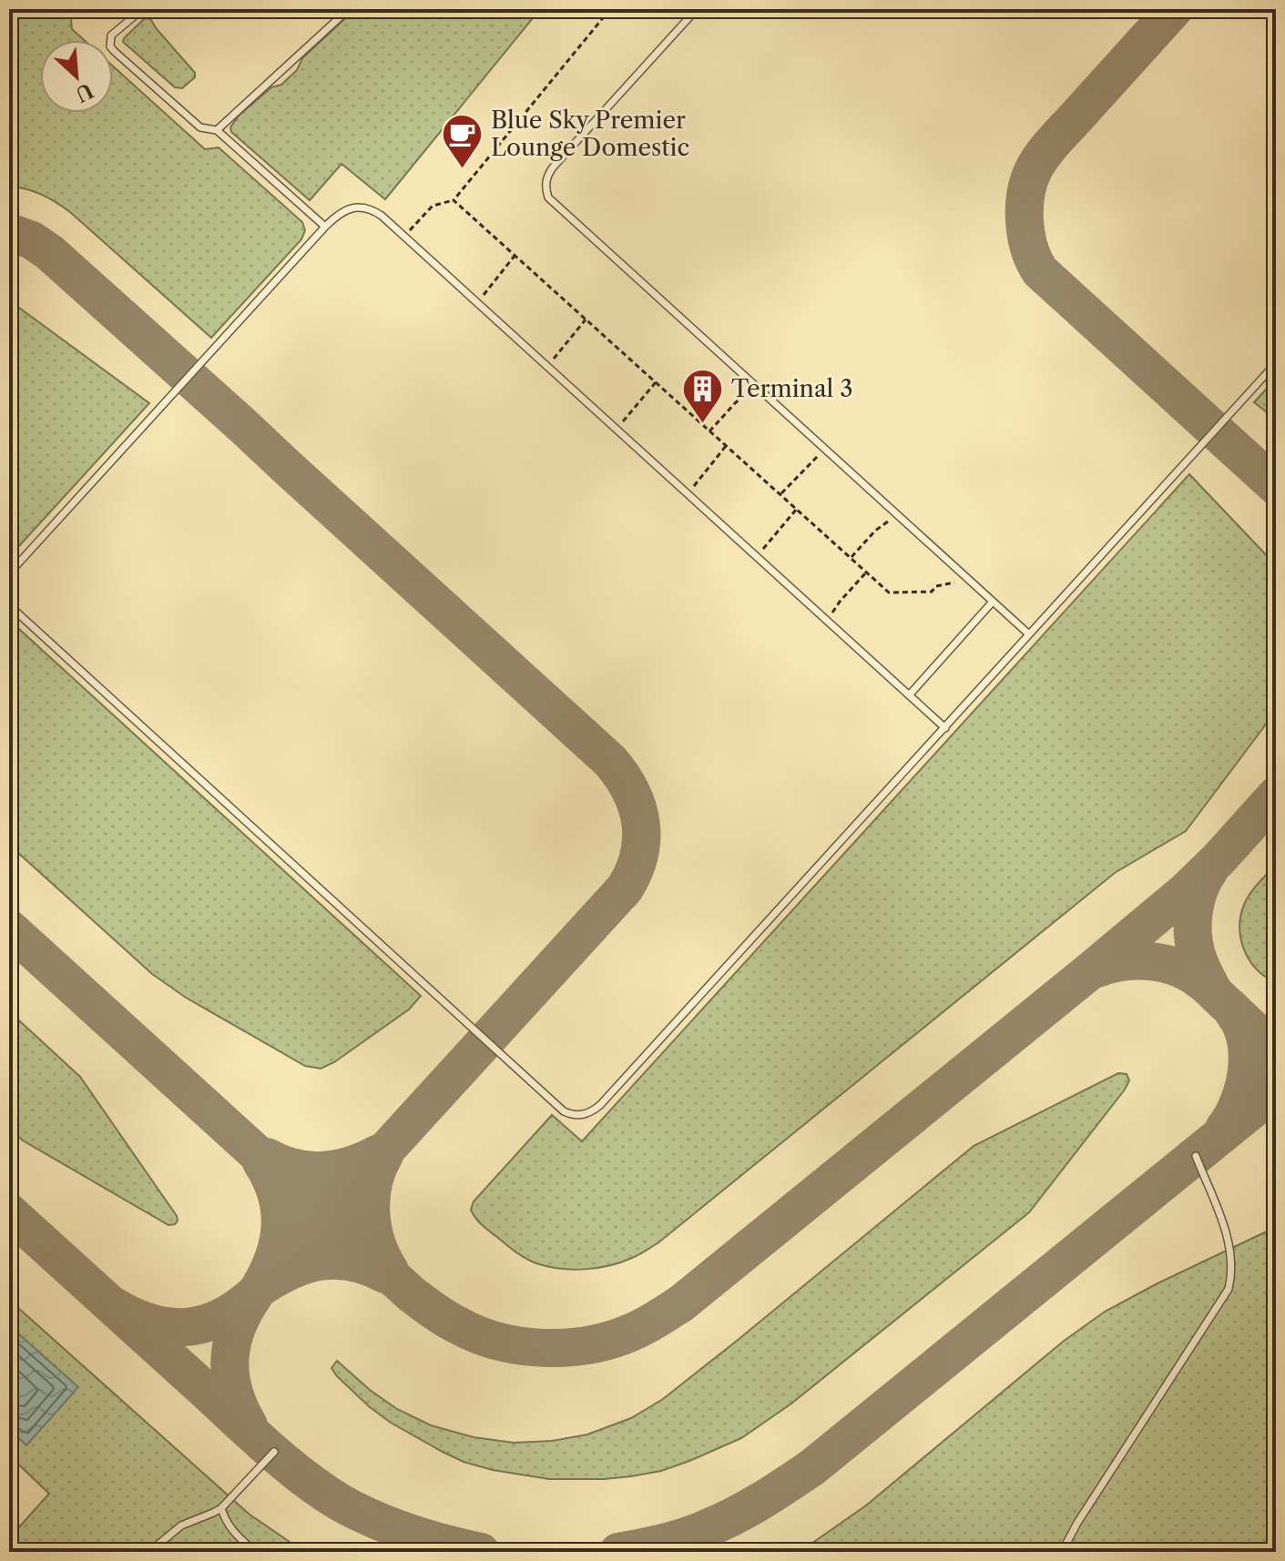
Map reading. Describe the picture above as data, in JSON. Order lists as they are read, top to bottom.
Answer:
{
  "places": {
    "cafe": ["Blue Sky Premier Lounge Domestic"],
    "building": ["Terminal 3"]
  },
  "north": "bottom right"
}
